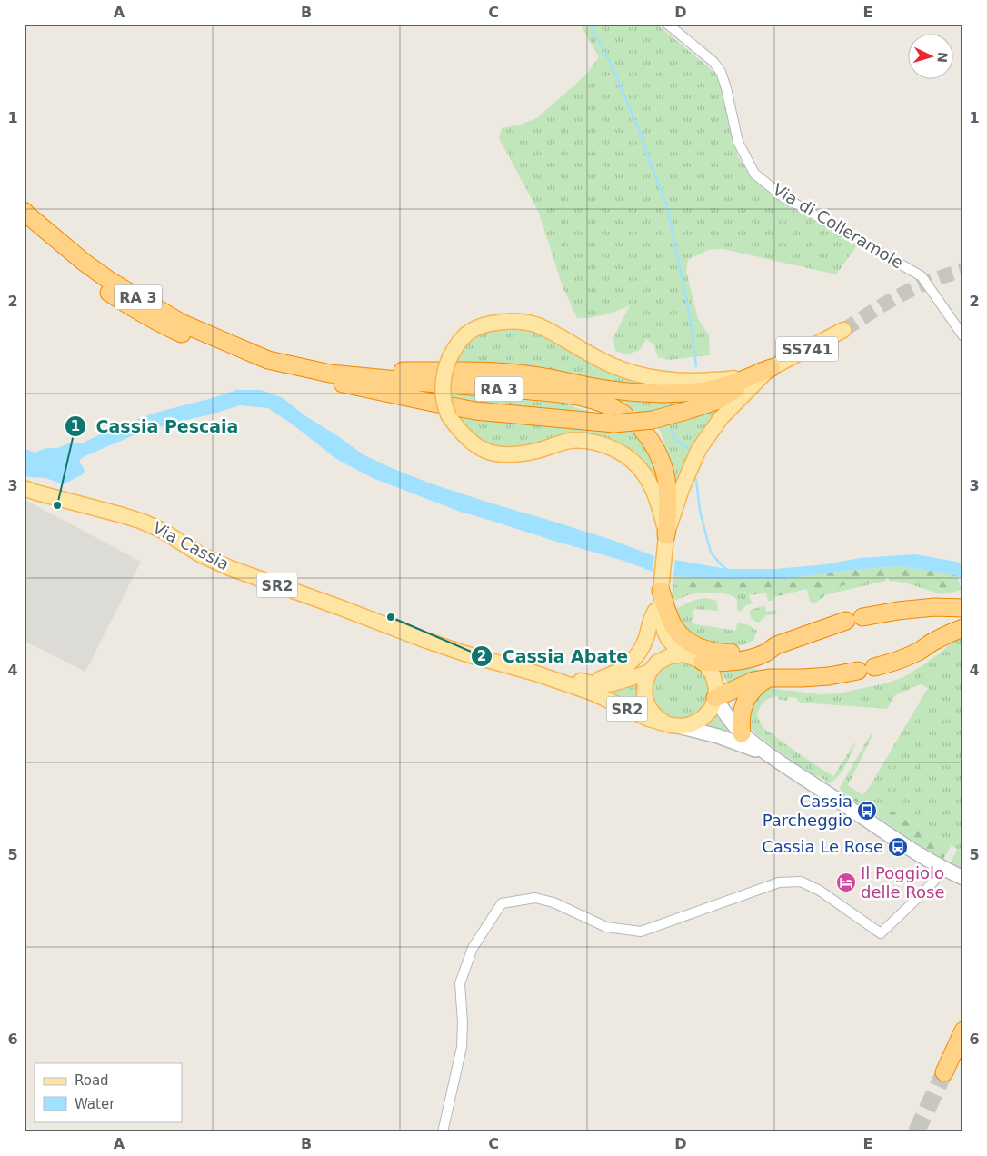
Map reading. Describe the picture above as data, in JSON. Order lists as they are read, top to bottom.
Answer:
{
  "streets": {
    "highway": ["RA 3"],
    "main road": ["SS741", "Via Cassia", "SR2"],
    "street": ["Via di Colleramole"]
  },
  "crossings": [
    ["Via Cassia", "SR2"]
  ],
  "places": {
    "other": ["Cassia Pescaia", "Cassia Abate"],
    "bus stop": ["Cassia Parcheggio", "Cassia Le Rose"],
    "hotel": ["Il Poggiolo delle Rose"]
  },
  "legend": ["Road", "Water"],
  "north": "right",
  "grid": {
    "columns": [
      "A",
      "B",
      "C",
      "D",
      "E"
    ],
    "rows": [
      "1",
      "2",
      "3",
      "4",
      "5",
      "6"
    ]
  }
}
